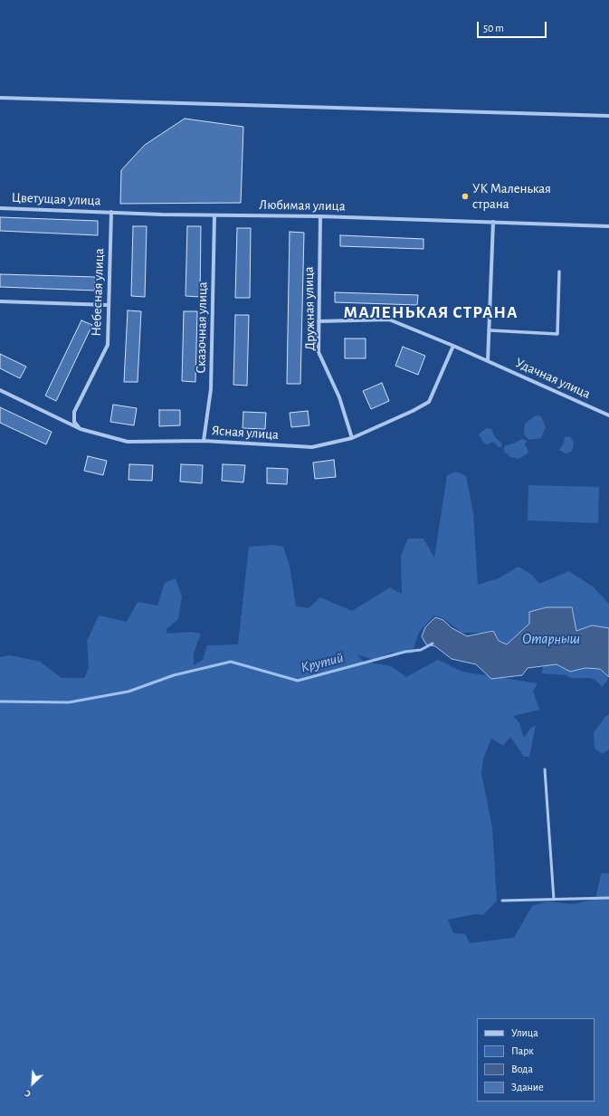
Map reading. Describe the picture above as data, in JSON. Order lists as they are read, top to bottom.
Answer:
{
  "streets": {
    "street": [
      "Цветущая улица",
      "Любимая улица",
      "Небесная улица",
      "Дружная улица",
      "Сказочная улица",
      "Удачная улица",
      "Ясная улица"
    ]
  },
  "crossings": [
    ["Цветущая улица", "Любимая улица"],
    ["Цветущая улица", "Небесная улица"],
    ["Любимая улица", "Небесная улица"],
    ["Любимая улица", "Дружная улица"],
    ["Любимая улица", "Сказочная улица"],
    ["Небесная улица", "Ясная улица"],
    ["Дружная улица", "Удачная улица"],
    ["Дружная улица", "Ясная улица"],
    ["Сказочная улица", "Ясная улица"],
    ["Удачная улица", "Ясная улица"]
  ],
  "districts": ["МАЛЕНЬКАЯ СТРАНА"],
  "water": ["Отарныш", "Крутий"],
  "places": ["УК Маленькая страна"],
  "legend": [
    "Улица",
    "Парк",
    "Вода",
    "Здание"
  ],
  "scale_bar": "50 m",
  "north": "bottom left"
}
